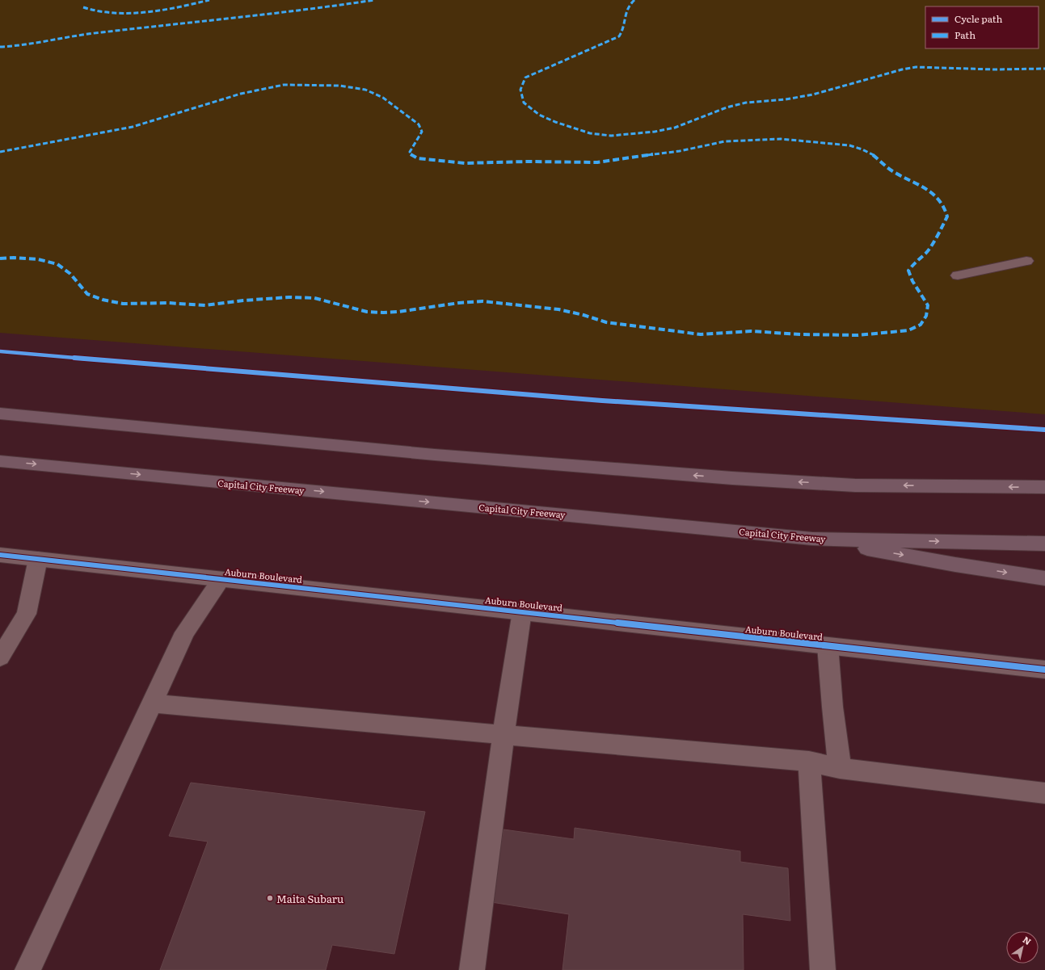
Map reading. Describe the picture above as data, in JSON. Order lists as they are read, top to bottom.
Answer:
{
  "streets": {
    "highway": ["Capital City Freeway"],
    "street": ["Auburn Boulevard"]
  },
  "places": ["Maita Subaru"],
  "legend": ["Cycle path", "Path"],
  "north": "top right"
}
